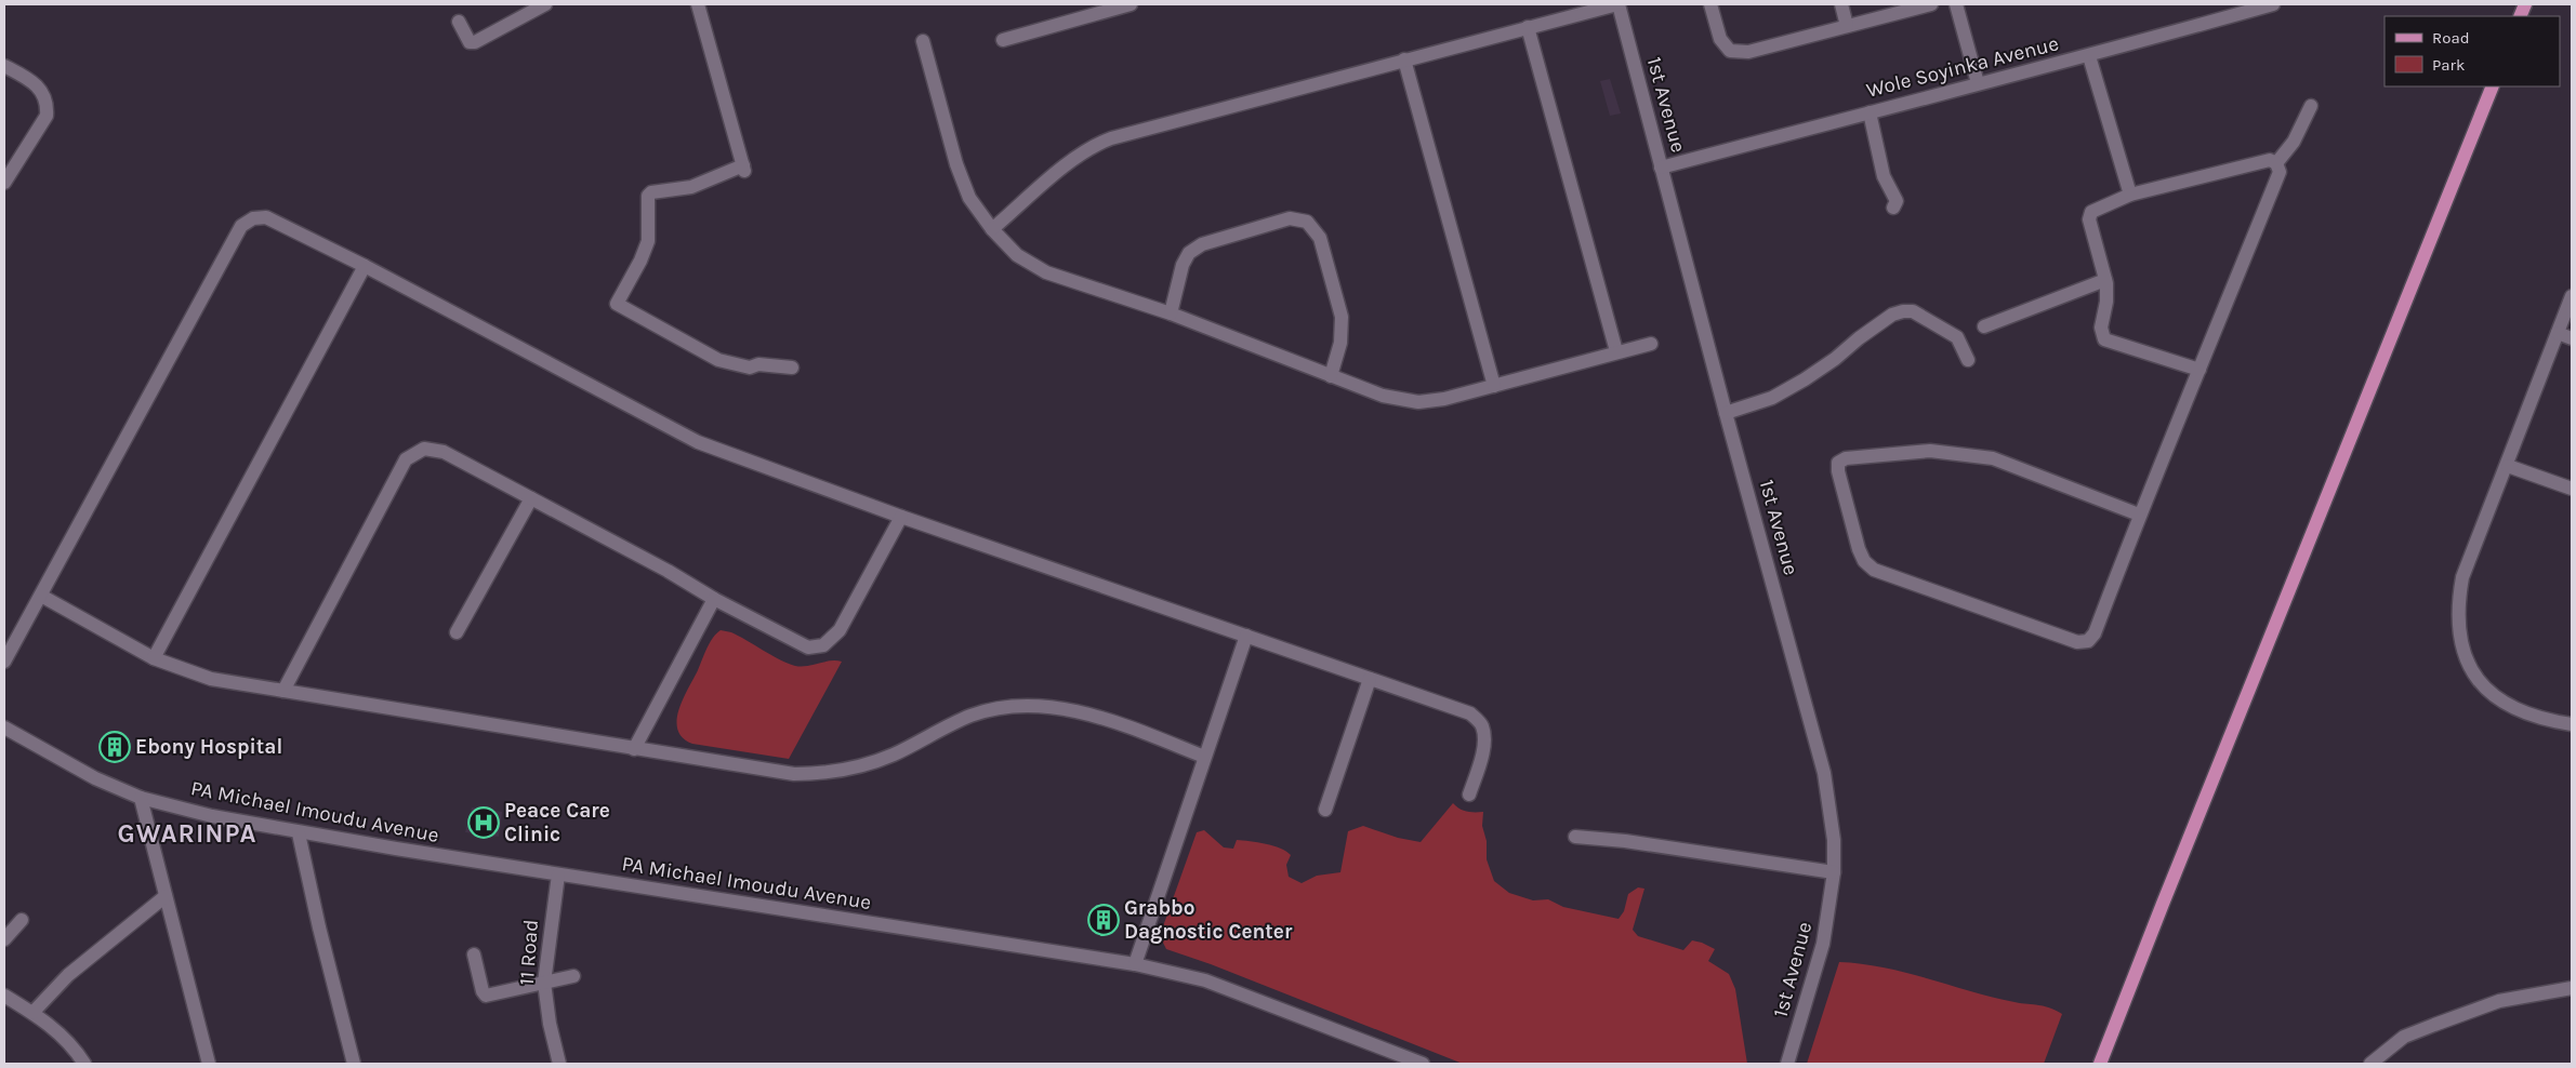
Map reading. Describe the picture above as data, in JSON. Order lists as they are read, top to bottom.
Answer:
{
  "streets": {
    "street": [
      "Wole Soyinka Avenue",
      "1st Avenue",
      "PA Michael Imoudu Avenue",
      "11 Road"
    ]
  },
  "crossings": [
    ["Wole Soyinka Avenue", "1st Avenue"],
    ["PA Michael Imoudu Avenue", "11 Road"]
  ],
  "districts": ["GWARINPA"],
  "places": {
    "building": ["Ebony Hospital", "Grabbo Dagnostic Center"],
    "hospital": ["Peace Care Clinic"]
  },
  "legend": ["Road", "Park"]
}
